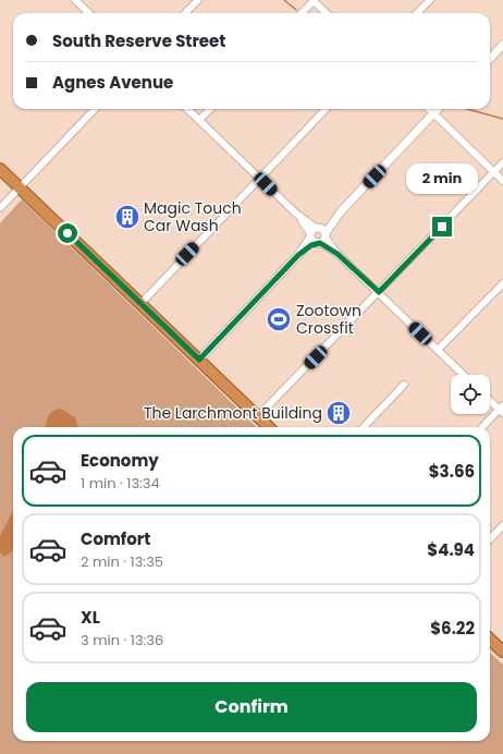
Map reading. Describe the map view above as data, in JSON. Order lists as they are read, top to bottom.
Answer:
{
  "places": {
    "building": ["Magic Touch Car Wash", "The Larchmont Building"],
    "sports": ["Zootown Crossfit"]
  },
  "page": {
    "banner": ["South Reserve Street", "Agnes Avenue"],
    "bubble": "2 min",
    "list": [
      {
        "name": "Economy",
        "note": "1 min · 13:34",
        "value": "$3.66"
      },
      {
        "name": "Comfort",
        "note": "2 min · 13:35",
        "value": "$4.94"
      },
      {
        "name": "XL",
        "note": "3 min · 13:36",
        "value": "$6.22"
      }
    ],
    "buttons": "Confirm"
  }
}
